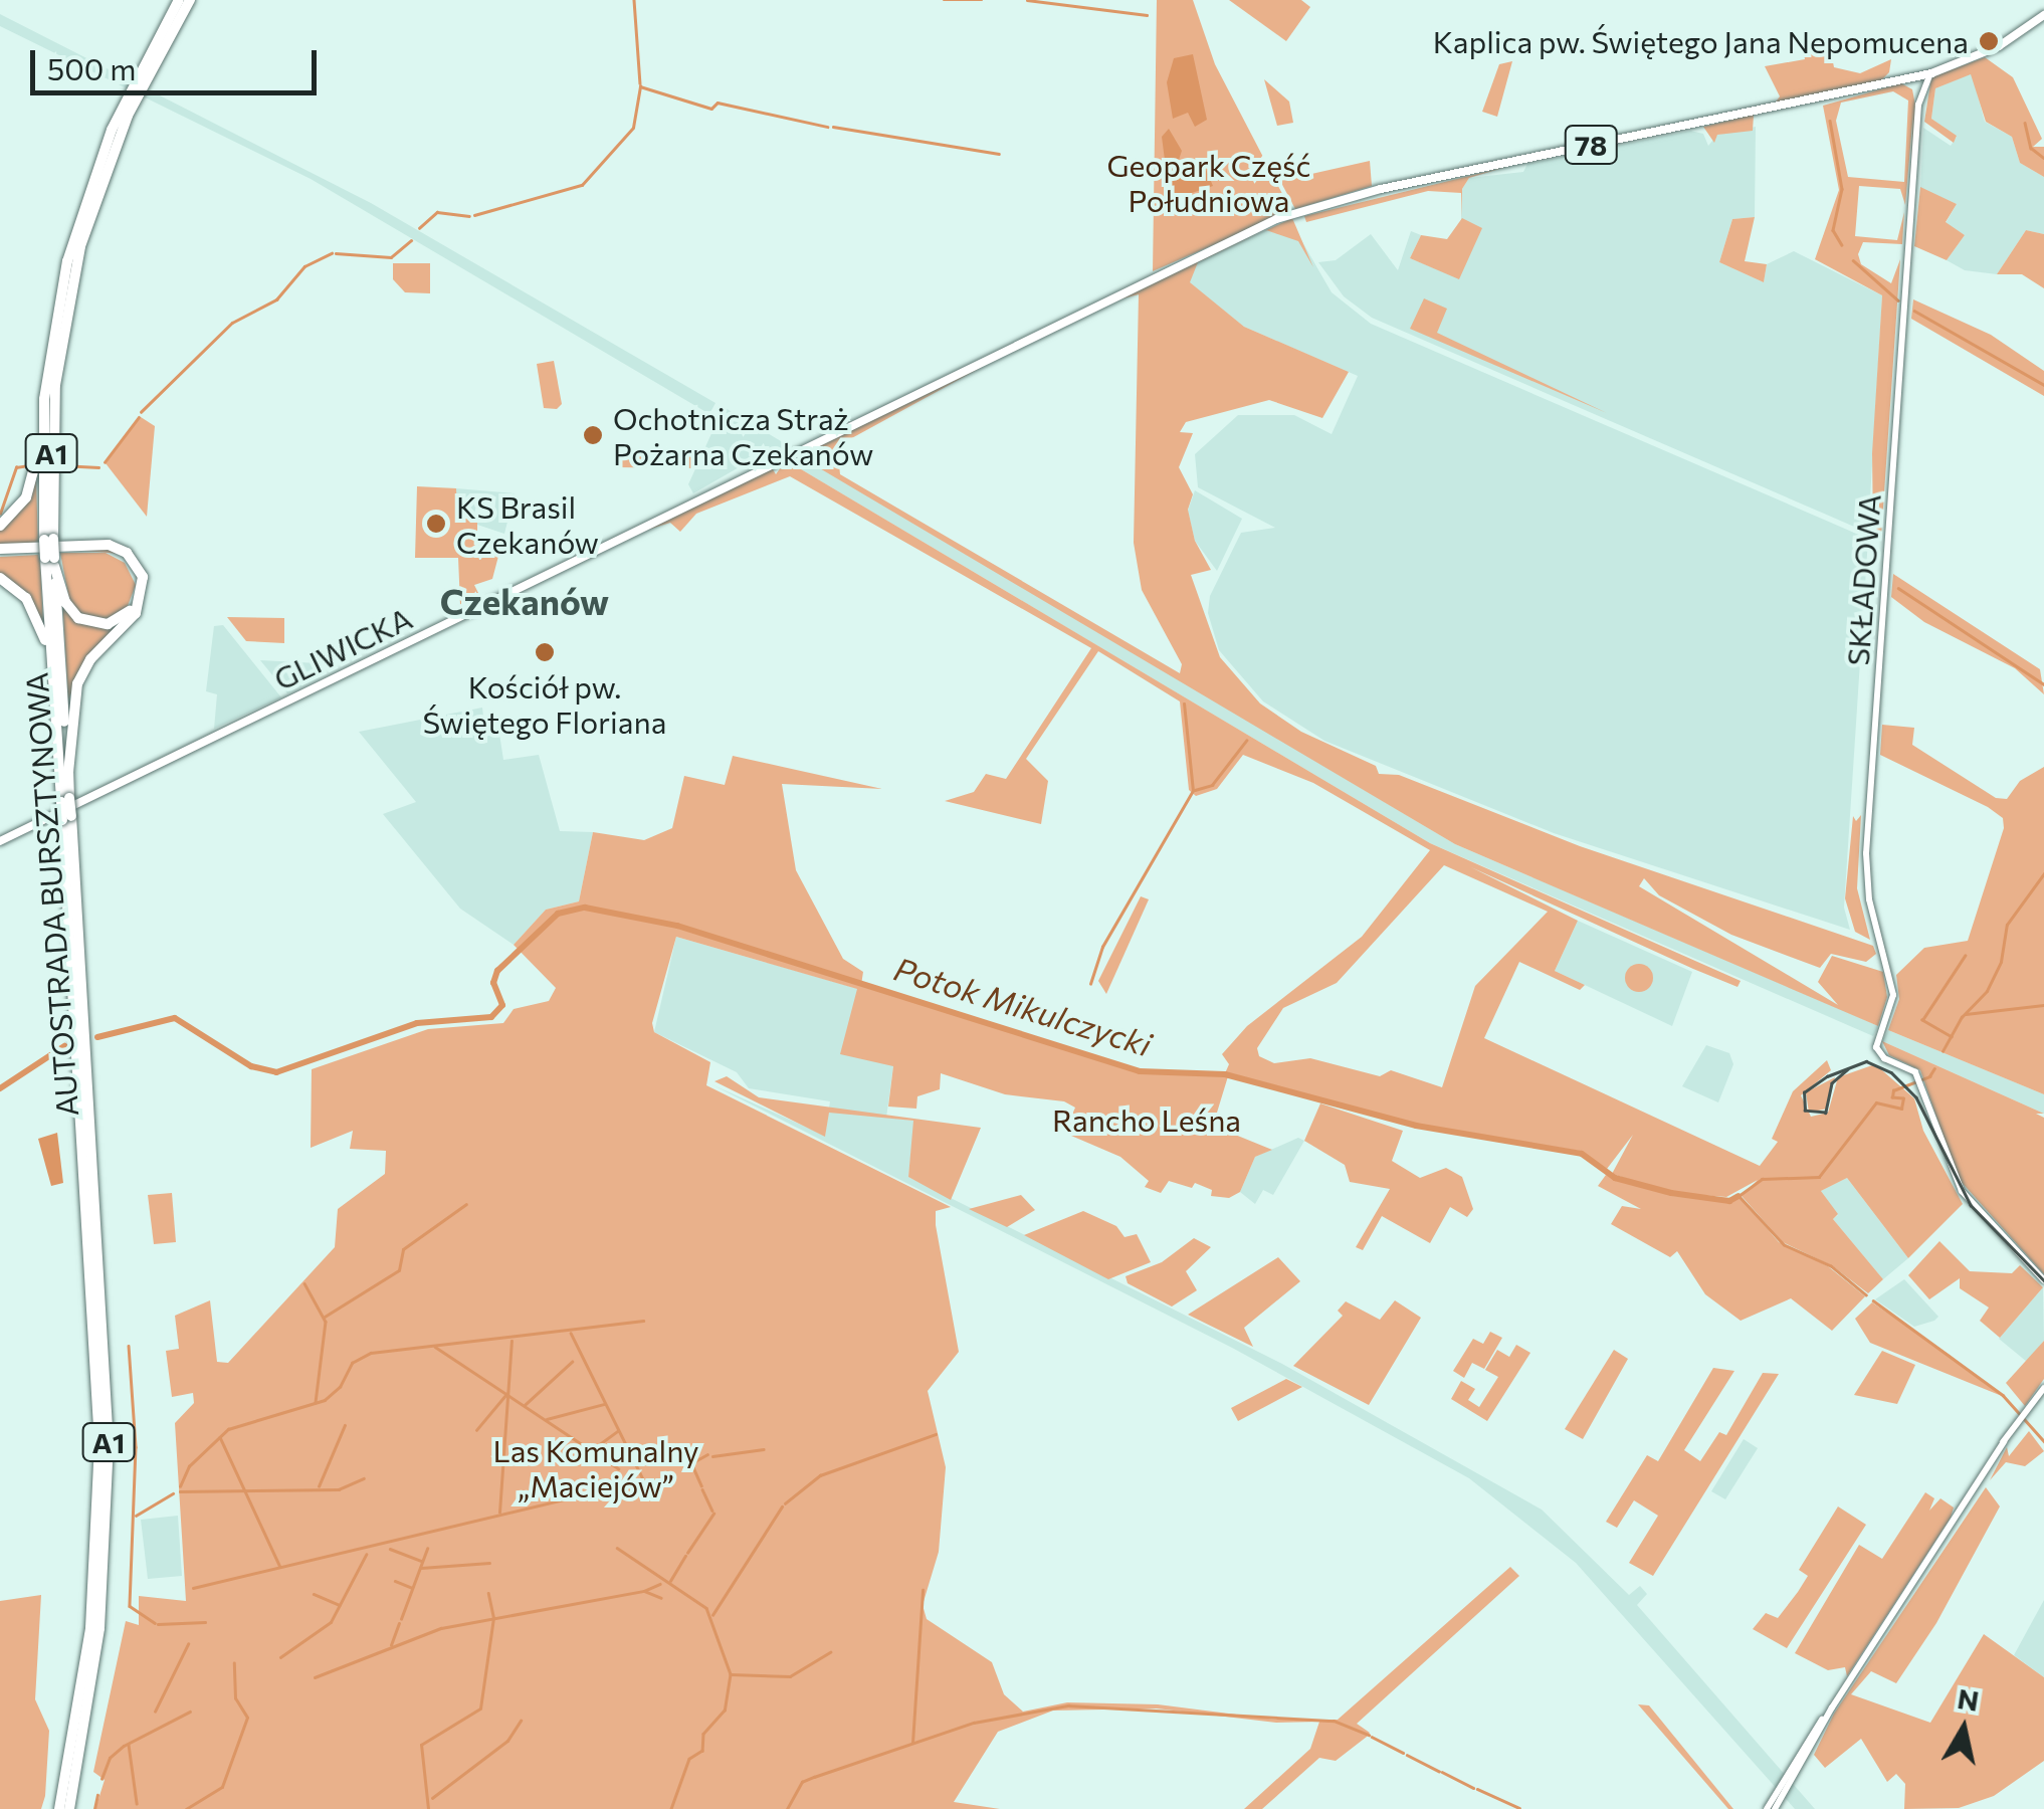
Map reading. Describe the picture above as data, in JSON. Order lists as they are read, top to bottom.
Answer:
{
  "streets": {
    "highway": ["A1", "AUTOSTRADA BURSZTYNOWA"],
    "main road": ["78", "SKŁADOWA", "GLIWICKA"]
  },
  "crossings": [
    ["78", "SKŁADOWA"],
    ["78", "GLIWICKA"]
  ],
  "districts": ["Czekanów"],
  "water": ["Potok Mikulczycki"],
  "parks": ["Geopark Część Południowa", "Rancho Leśna", "Las Komunalny „Maciejów”"],
  "places": [
    "Kaplica pw. Świętego Jana Nepomucena",
    "Ochotnicza Straż Pożarna Czekanów",
    "KS Brasil Czekanów",
    "Kościół pw. Świętego Floriana"
  ],
  "scale_bar": "500 m",
  "north": "top"
}
